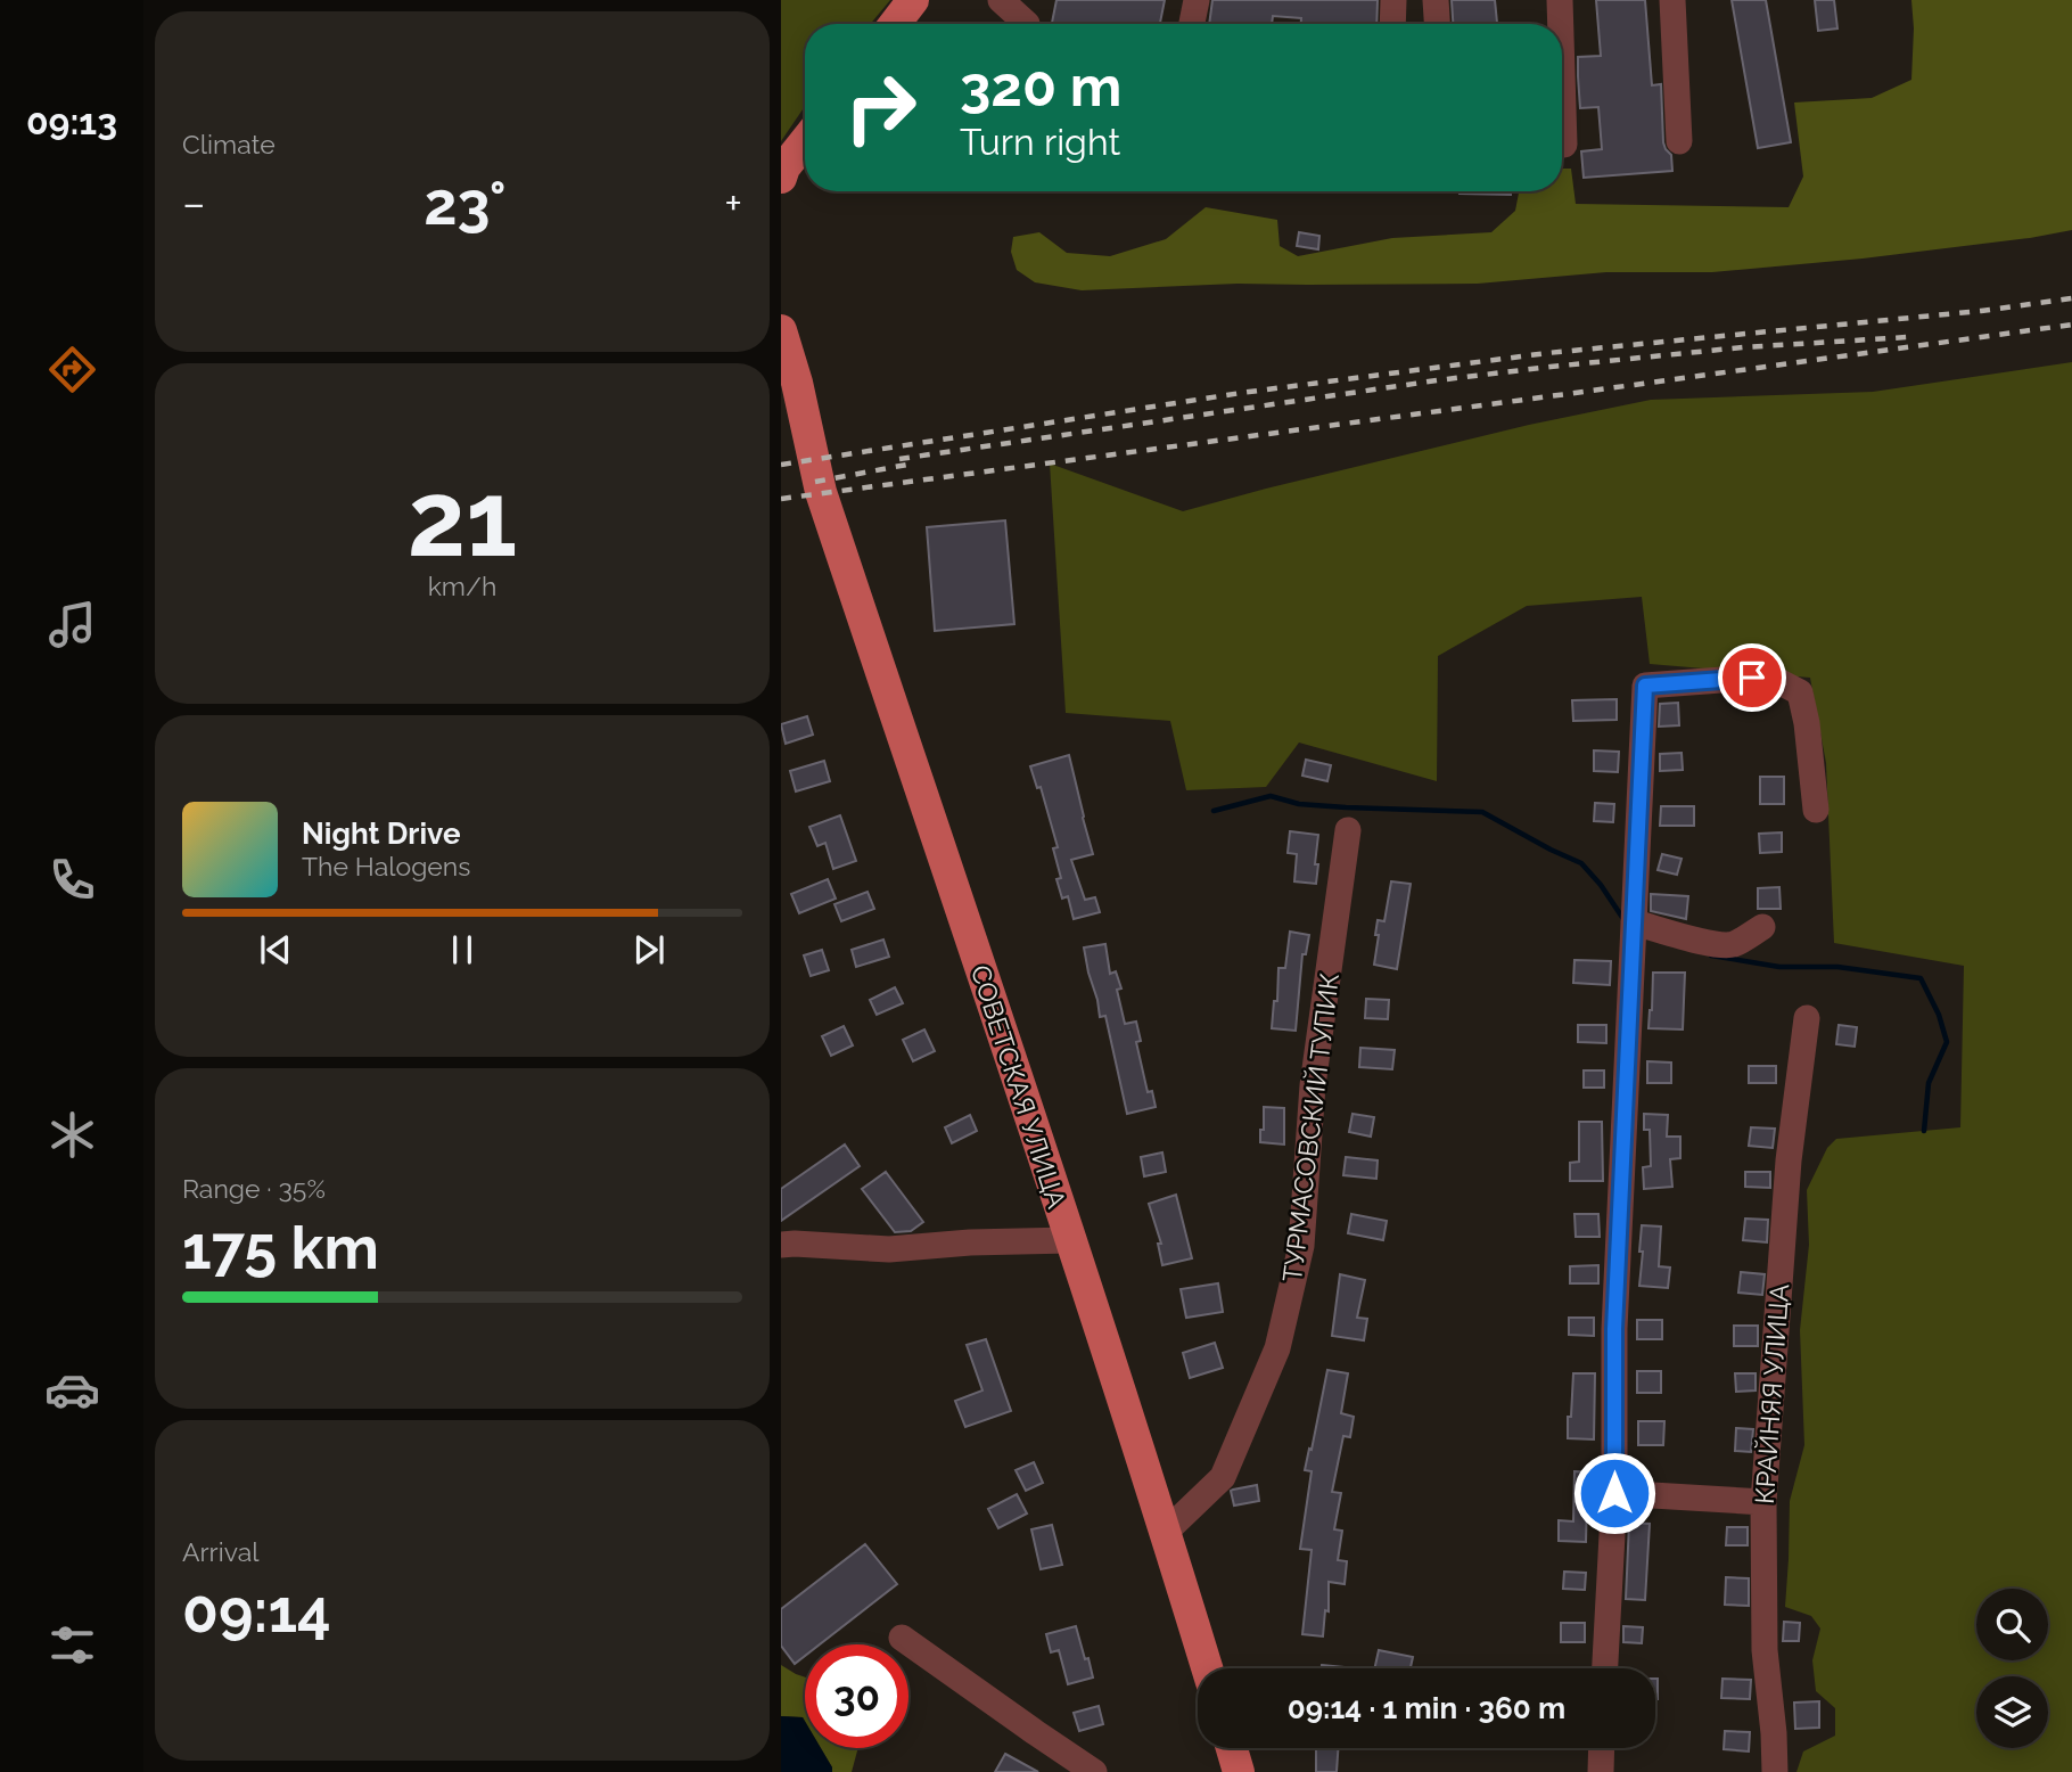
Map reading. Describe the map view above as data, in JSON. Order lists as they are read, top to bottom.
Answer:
{
  "streets": {
    "main road": ["СОВЕТСКАЯ УЛИЦА"],
    "street": ["ТУРМАСОВСКИЙ ТУПИК", "КРАЙНЯЯ УЛИЦА"]
  },
  "crossings": [
    ["СОВЕТСКАЯ УЛИЦА", "ТУРМАСОВСКИЙ ТУПИК"]
  ],
  "page": {
    "tabs": "09:13",
    "tile": [
      "Climate",
      ["21", "km/h"],
      ["Range · 35%", "175 km"],
      ["Arrival", "09:14"]
    ],
    "turn": ["320 m", "Turn right"],
    "heat": ["−", "23°", "+"],
    "song": ["Night Drive", "The Halogens"],
    "limit": "30",
    "trip": "09:14 · 1 min · 360 m"
  }
}
